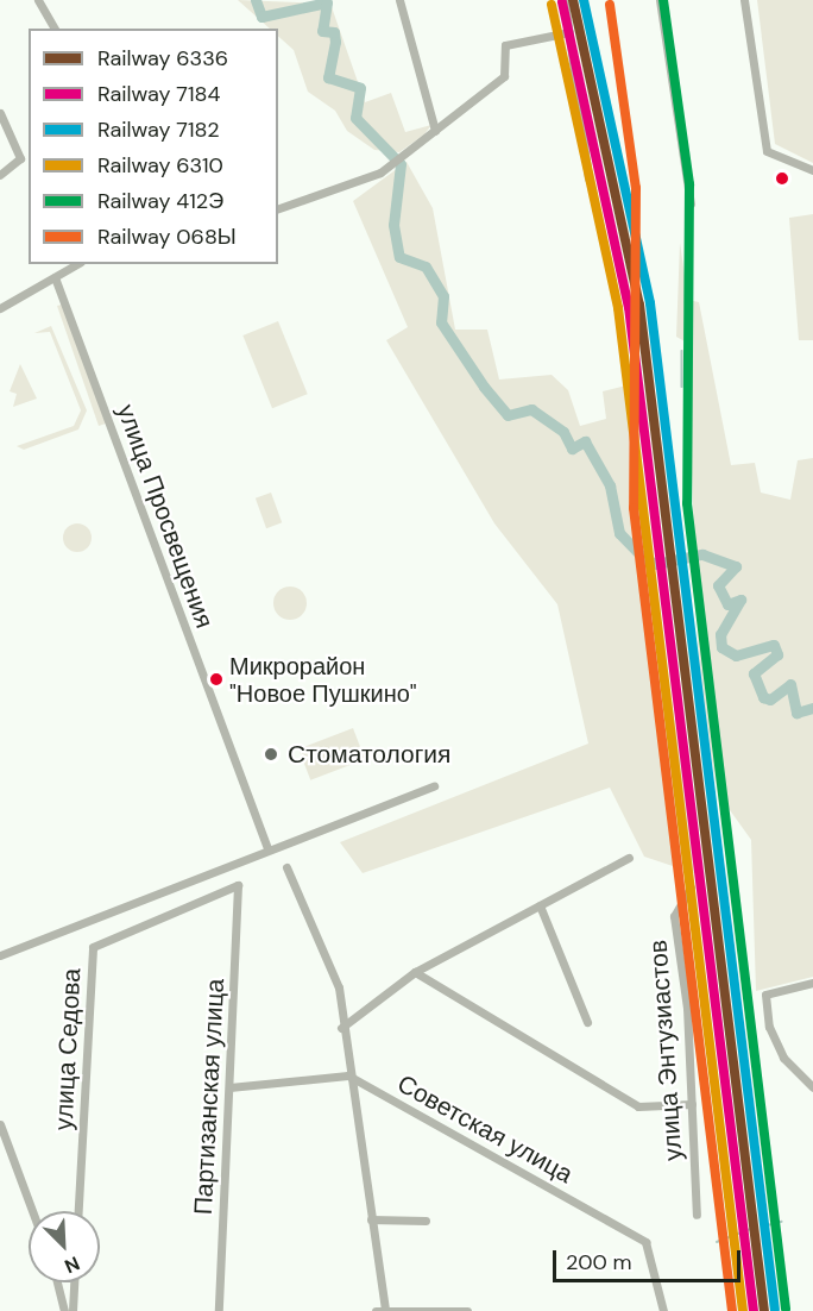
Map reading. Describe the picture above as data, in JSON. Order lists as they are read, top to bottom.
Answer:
{
  "streets": {
    "street": [
      "улица Просвещения",
      "улица Седова",
      "улица Энтузиастов",
      "Партизанская улица",
      "Советская улица"
    ]
  },
  "crossings": [
    ["улица Седова", "Партизанская улица"]
  ],
  "places": ["Микрорайон \"Новое Пушкино\"", "Стоматология"],
  "lines": [
    "rail line 6336",
    "rail line 7182",
    "rail line 412Э",
    "rail line 7184",
    "rail line 6310",
    "rail line 068Ы"
  ],
  "legend": [
    "Railway 6336",
    "Railway 7184",
    "Railway 7182",
    "Railway 6310",
    "Railway 412Э",
    "Railway 068Ы"
  ],
  "scale_bar": "200 m",
  "north": "bottom right"
}
